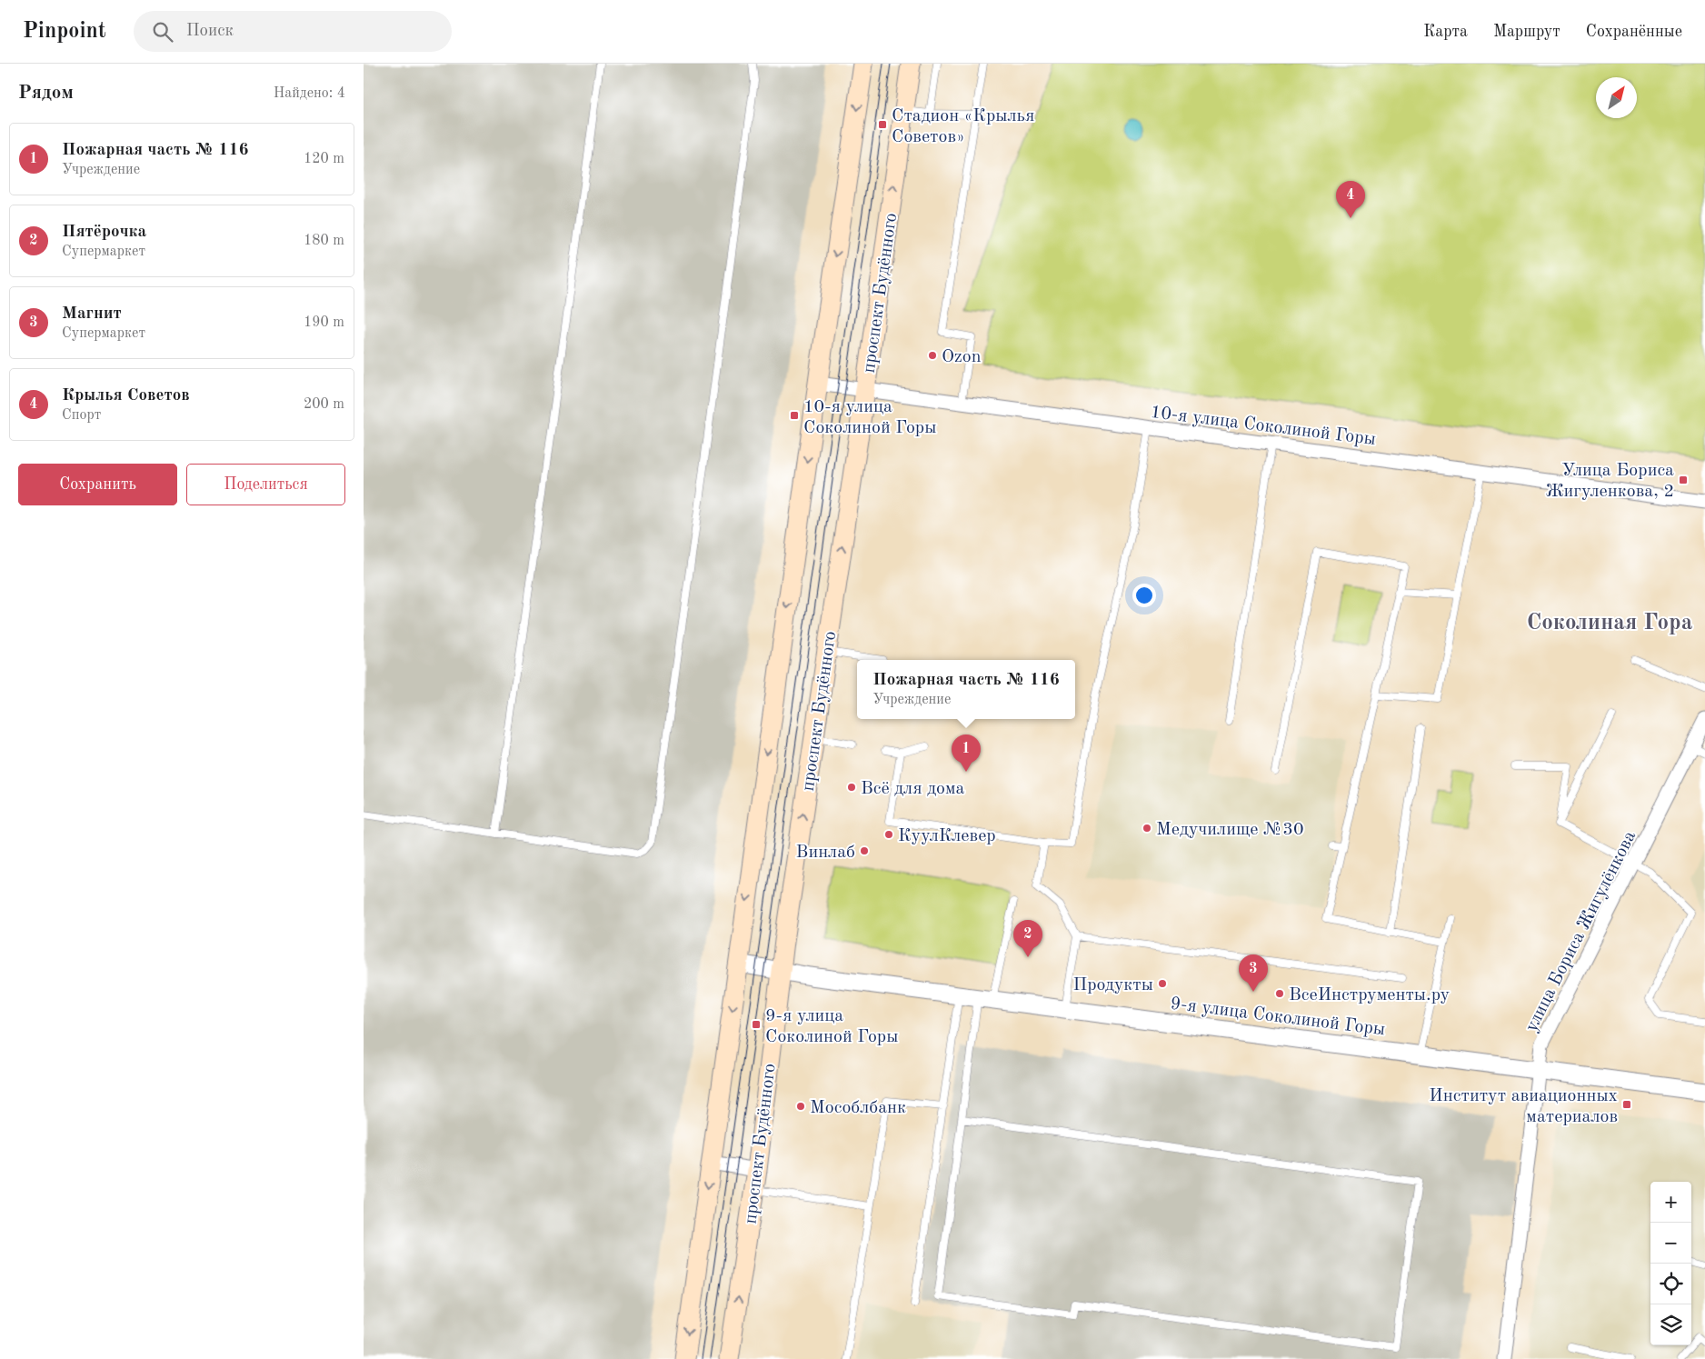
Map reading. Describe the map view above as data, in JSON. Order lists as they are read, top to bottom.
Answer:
{
  "streets": {
    "main road": ["проспект Будённого"],
    "street": ["10-я улица Соколиной Горы", "улица Бориса Жигулёнкова", "9-я улица Соколиной Горы"]
  },
  "crossings": [
    ["проспект Будённого", "10-я улица Соколиной Горы"],
    ["проспект Будённого", "9-я улица Соколиной Горы"],
    ["улица Бориса Жигулёнкова", "9-я улица Соколиной Горы"]
  ],
  "districts": ["Соколиная Гора"],
  "places": {
    "transit": [
      "Стадион «Крылья Советов»",
      "10-я улица Соколиной Горы",
      "Улица Бориса Жигуленкова, 2",
      "9-я улица Соколиной Горы",
      "Институт авиационных материалов"
    ],
    "other": [
      "Ozon",
      "Всё для дома",
      "Медучилище №30",
      "КуулКлевер",
      "Винлаб",
      "Продукты",
      "ВсеИнструменты.ру",
      "Мособлбанк"
    ]
  },
  "north": "top right",
  "page": {
    "header": "Pinpoint",
    "search": "Поиск",
    "nav": ["Карта", "Маршрут", "Сохранённые"],
    "heading": ["Рядом", "Найдено: 4"],
    "list": [
      {
        "mark": "1",
        "name": "Пожарная часть № 116",
        "note": "Учреждение",
        "value": "120 m"
      },
      {
        "mark": "2",
        "name": "Пятёрочка",
        "note": "Супермаркет",
        "value": "180 m"
      },
      {
        "mark": "3",
        "name": "Магнит",
        "note": "Супермаркет",
        "value": "190 m"
      },
      {
        "mark": "4",
        "name": "Крылья Советов",
        "note": "Спорт",
        "value": "200 m"
      }
    ],
    "pins": [
      "4",
      "1",
      "2",
      "3"
    ],
    "buttons": ["Сохранить", "Поделиться"],
    "popup": ["Пожарная часть № 116", "Учреждение"],
    "map_buttons": ["+", "−"]
  }
}
